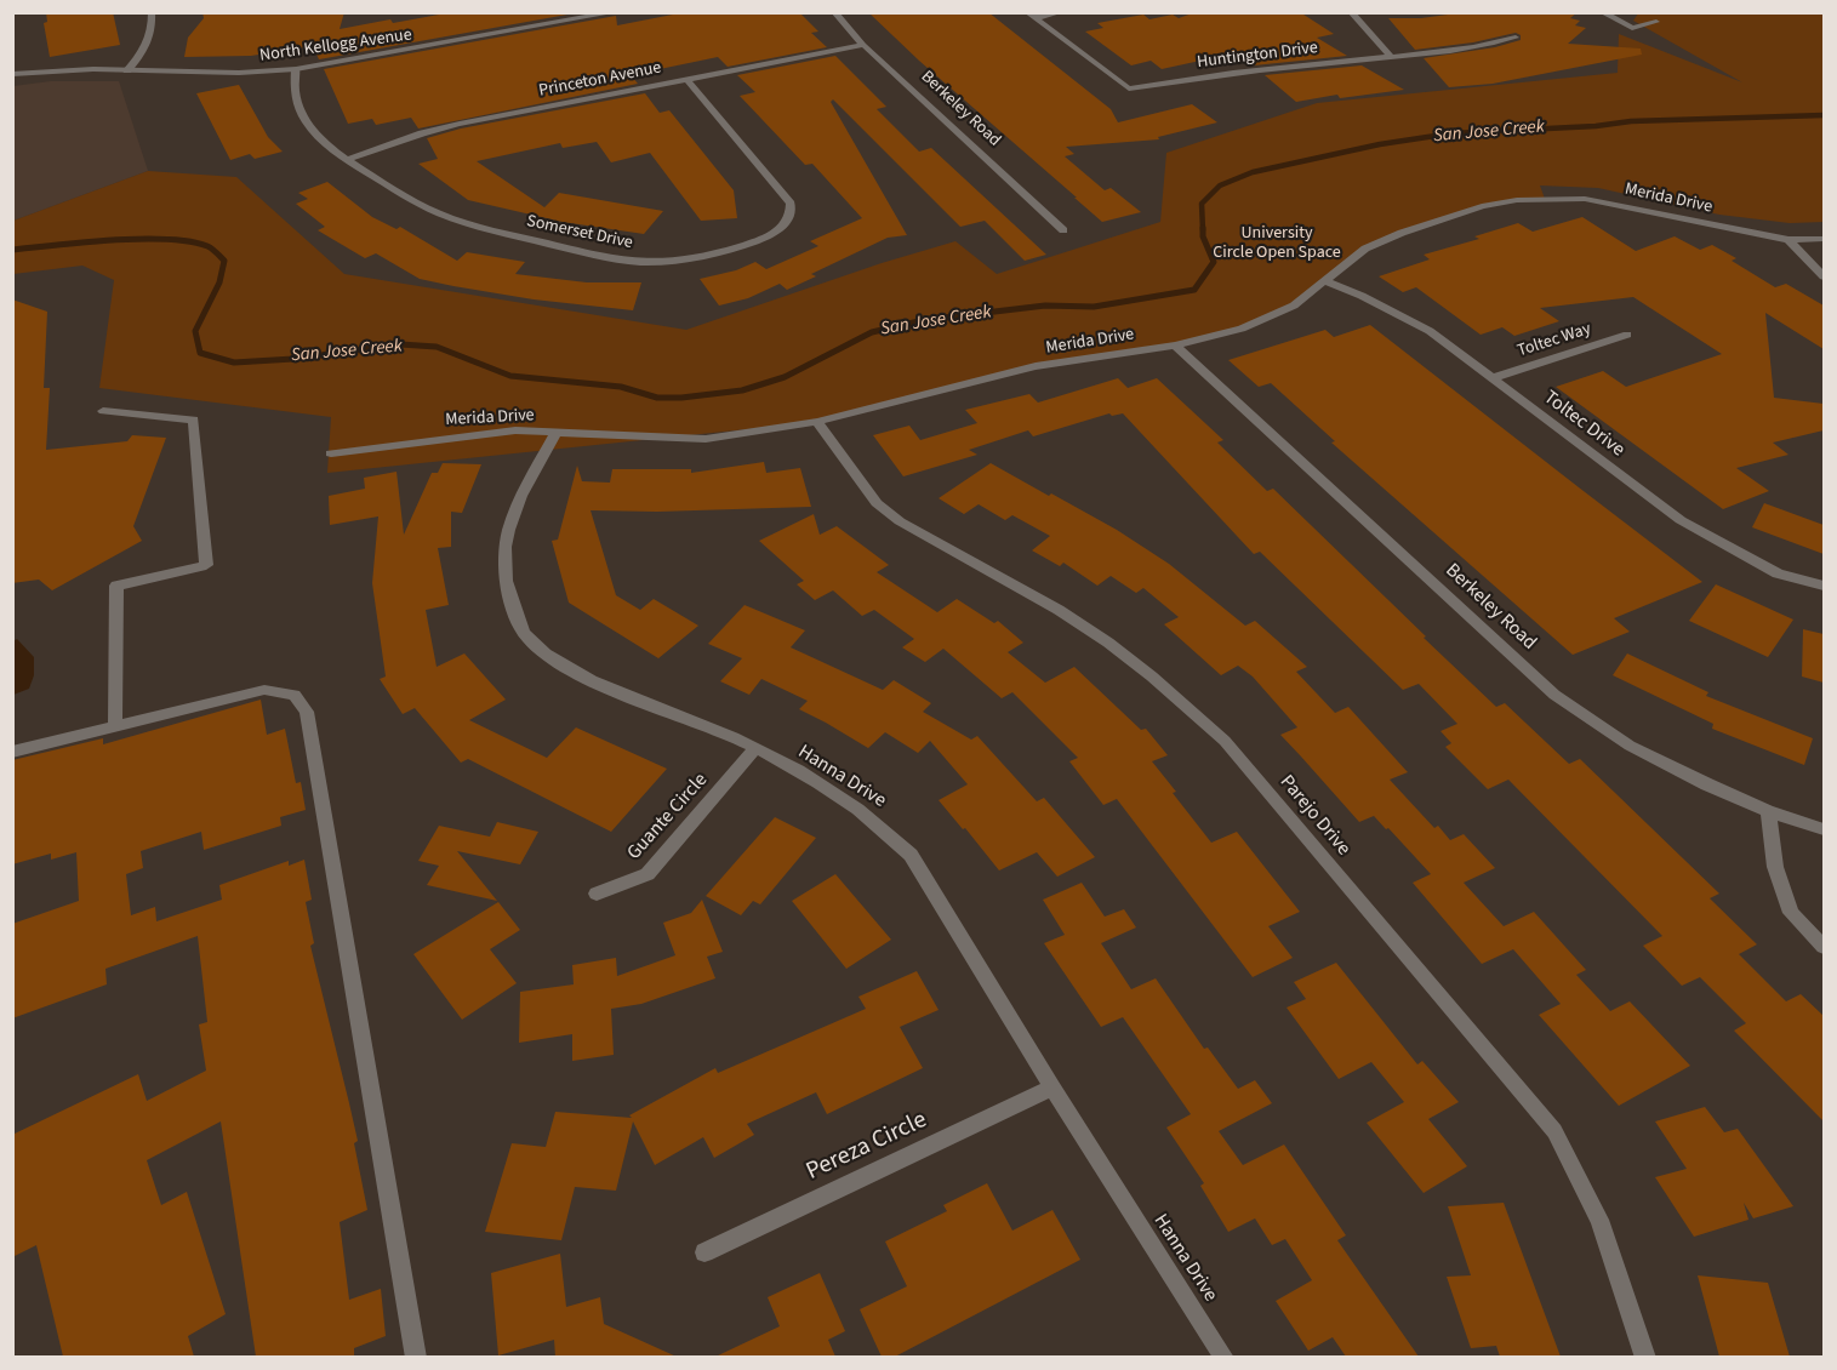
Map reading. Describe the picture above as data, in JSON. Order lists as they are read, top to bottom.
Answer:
{
  "streets": {
    "street": [
      "North Kellogg Avenue",
      "Huntington Drive",
      "Princeton Avenue",
      "Berkeley Road",
      "Merida Drive",
      "Somerset Drive",
      "Toltec Way",
      "Toltec Drive",
      "Hanna Drive",
      "Parejo Drive",
      "Guante Circle",
      "Pereza Circle"
    ]
  },
  "crossings": [
    ["North Kellogg Avenue", "Somerset Drive"],
    ["Princeton Avenue", "Berkeley Road"],
    ["Princeton Avenue", "Somerset Drive"],
    ["Berkeley Road", "Merida Drive"],
    ["Merida Drive", "Toltec Drive"],
    ["Merida Drive", "Hanna Drive"],
    ["Merida Drive", "Parejo Drive"],
    ["Toltec Way", "Toltec Drive"],
    ["Hanna Drive", "Guante Circle"],
    ["Hanna Drive", "Pereza Circle"]
  ],
  "water": ["San Jose Creek"],
  "parks": ["University Circle Open Space"]
}
